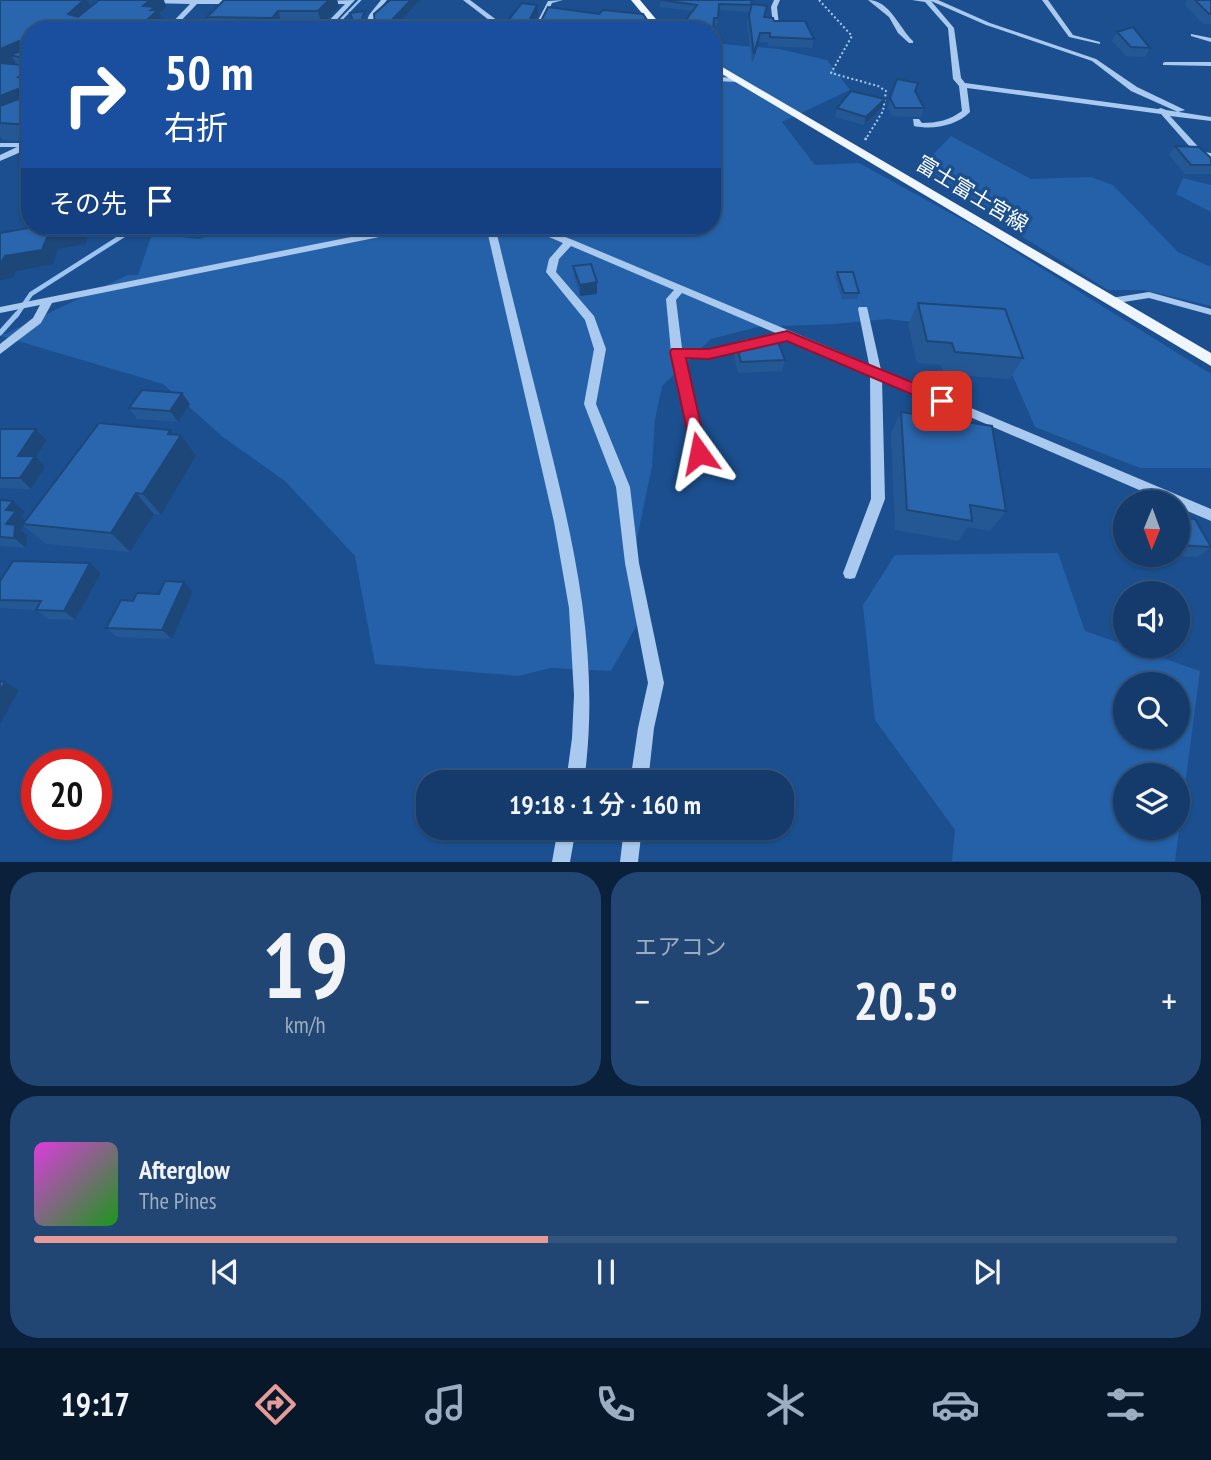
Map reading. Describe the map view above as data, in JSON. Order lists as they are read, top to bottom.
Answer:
{
  "streets": {
    "main road": ["富士富士宮線"]
  },
  "north": "bottom",
  "page": {
    "turn": ["50 m", "右折"],
    "then": "その先",
    "limit": "20",
    "trip": "19:18 · 1 分 · 160 m",
    "tile": [
      ["19", "km/h"],
      "エアコン"
    ],
    "heat": ["−", "20.5°", "+"],
    "song": ["Afterglow", "The Pines"],
    "tabs": "19:17"
  }
}
